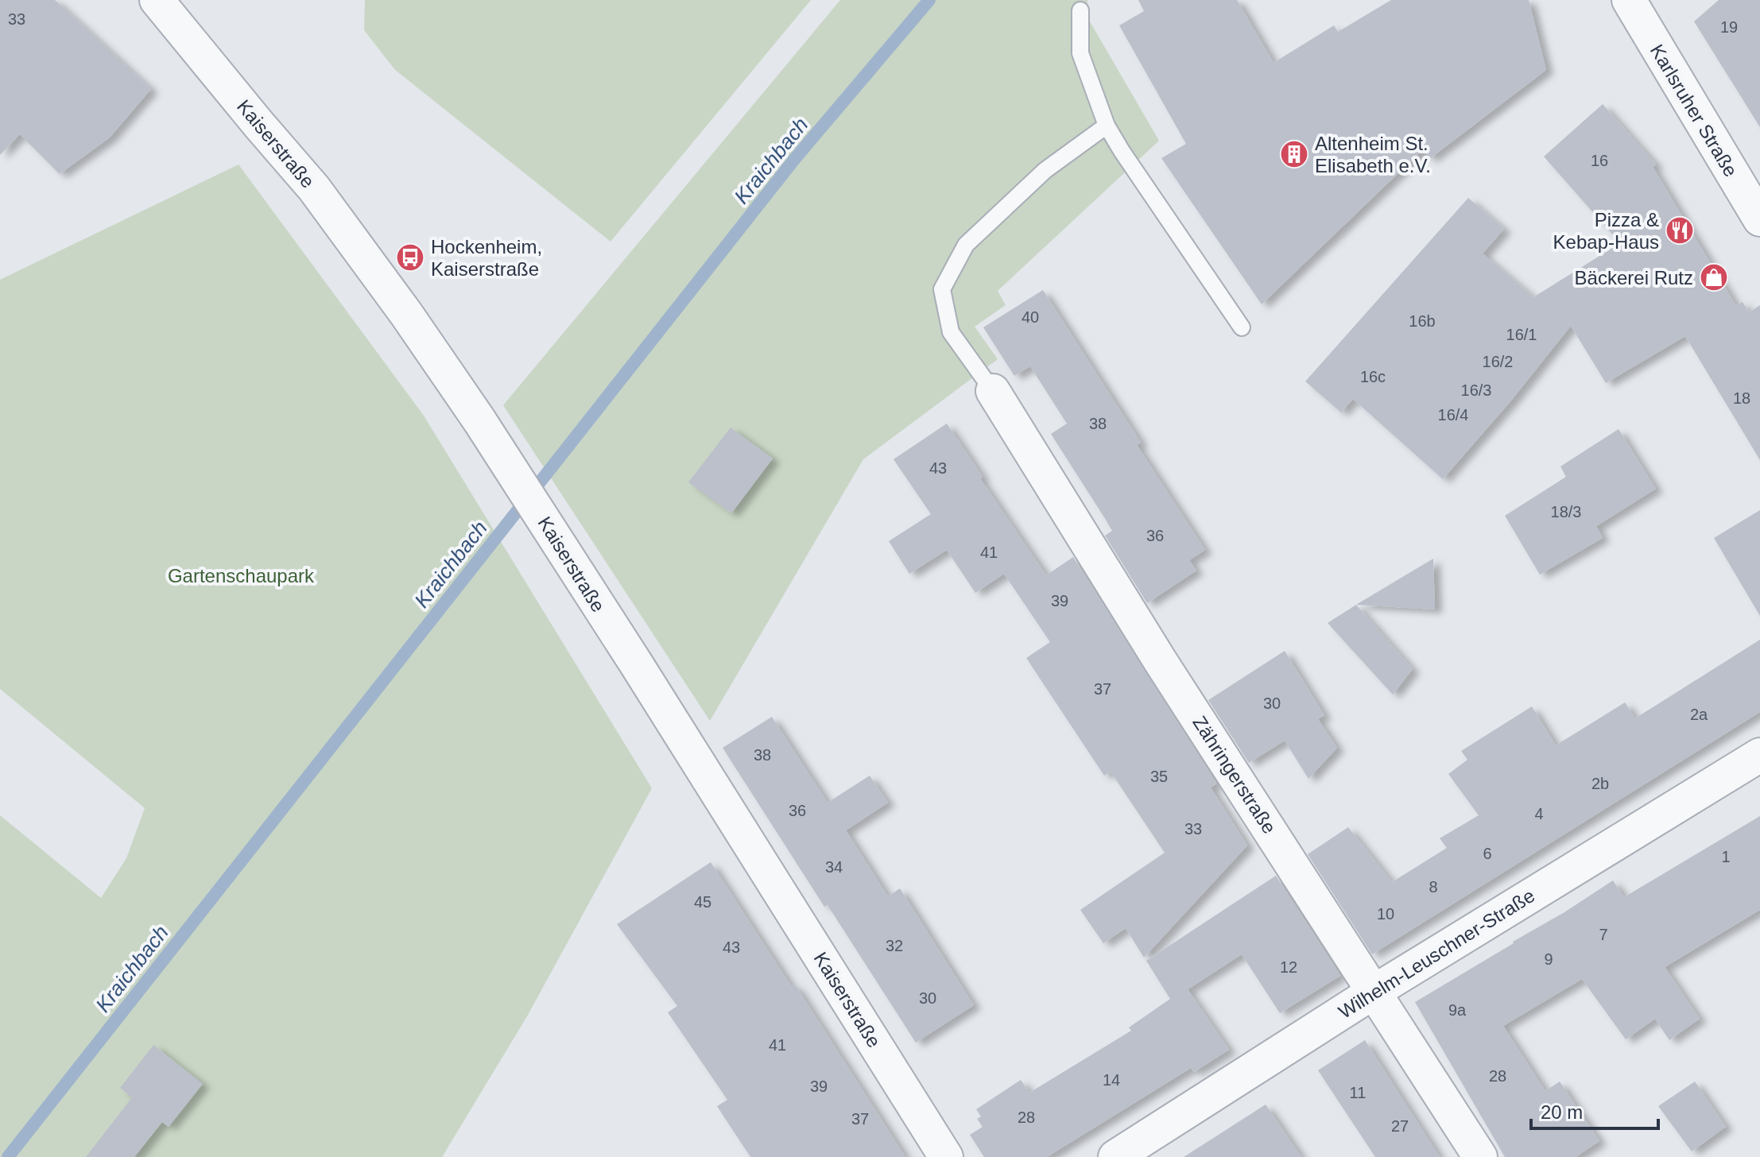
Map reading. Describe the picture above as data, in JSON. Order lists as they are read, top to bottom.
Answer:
{
  "streets": {
    "street": [
      "Karlsruher Straße",
      "Kaiserstraße",
      "Zähringerstraße",
      "Wilhelm-Leuschner-Straße"
    ]
  },
  "crossings": [
    ["Zähringerstraße", "Wilhelm-Leuschner-Straße"]
  ],
  "water": ["Kraichbach"],
  "parks": ["Gartenschaupark"],
  "places": {
    "building": ["Altenheim St. Elisabeth e.V."],
    "restaurant": ["Pizza & Kebap-Haus"],
    "bus stop": ["Hockenheim, Kaiserstraße"],
    "shop": ["Bäckerei Rutz"]
  },
  "house_numbers": [
    "33",
    "19",
    "16",
    "40",
    "16b",
    "16/1",
    "16/2",
    "16c",
    "16/3",
    "18",
    "16/4",
    "38",
    "43",
    "18/3",
    "36",
    "41",
    "39",
    "37",
    "30",
    "2a",
    "38",
    "35",
    "2b",
    "36",
    "4",
    "33",
    "6",
    "1",
    "34",
    "8",
    "45",
    "10",
    "7",
    "32",
    "43",
    "9",
    "12",
    "30",
    "9a",
    "41",
    "28",
    "14",
    "39",
    "11",
    "28",
    "37",
    "27"
  ],
  "scale_bar": "20 m"
}
